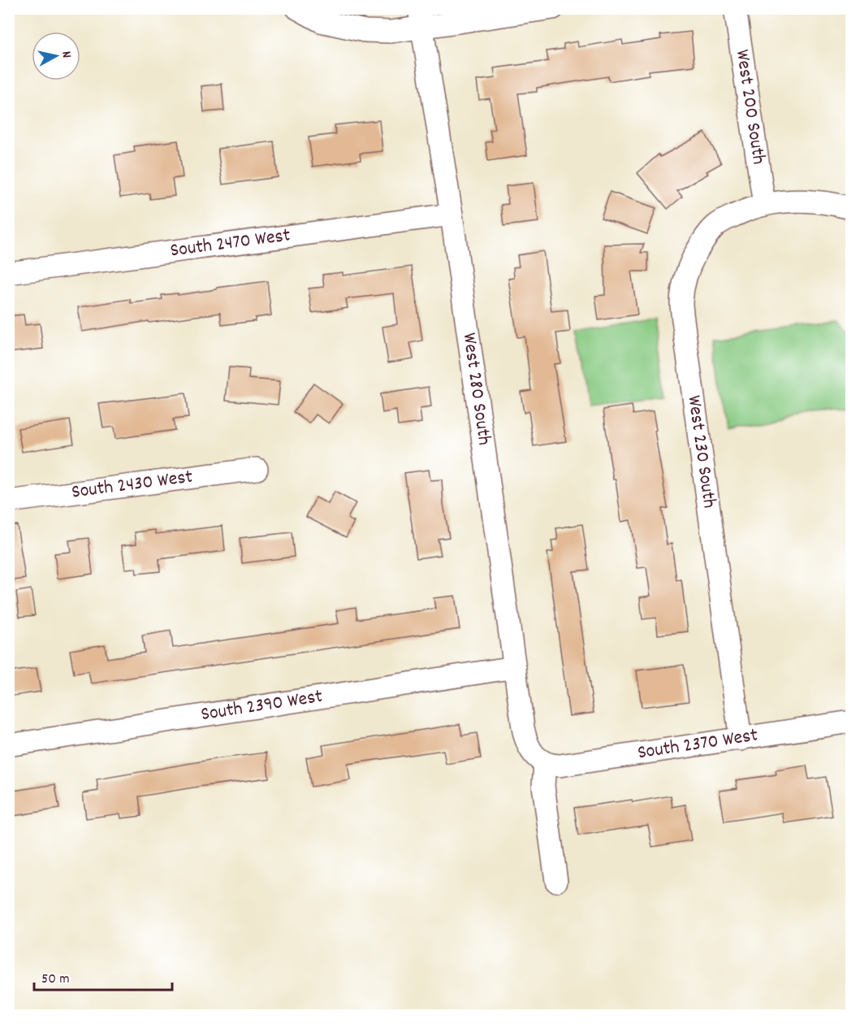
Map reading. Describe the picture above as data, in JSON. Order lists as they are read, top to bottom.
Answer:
{
  "streets": {
    "street": [
      "West 200 South",
      "South 2470 West",
      "West 280 South",
      "West 230 South",
      "South 2430 West",
      "South 2390 West",
      "South 2370 West"
    ]
  },
  "crossings": [
    ["West 200 South", "West 230 South"],
    ["South 2470 West", "West 280 South"],
    ["West 280 South", "South 2390 West"],
    ["West 280 South", "South 2370 West"],
    ["West 230 South", "South 2370 West"]
  ],
  "scale_bar": "50 m",
  "north": "right"
}
